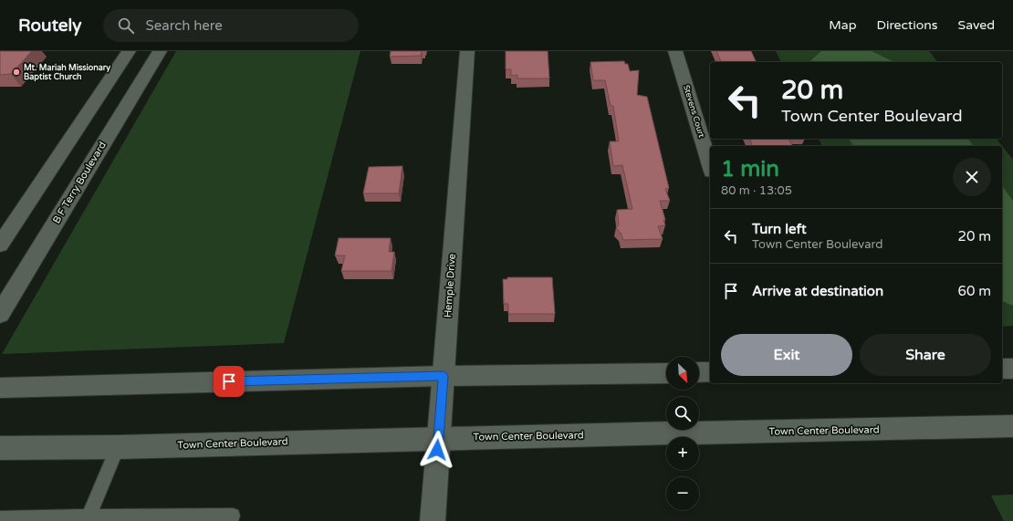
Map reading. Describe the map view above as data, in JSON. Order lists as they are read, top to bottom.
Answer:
{
  "streets": {
    "street": [
      "Stevens Court",
      "B F Terry Boulevard",
      "Hemple Drive",
      "Town Center Boulevard"
    ]
  },
  "crossings": [
    ["Hemple Drive", "Town Center Boulevard"]
  ],
  "places": ["Mt. Mariah Missionary Baptist Church"],
  "north": "bottom right",
  "page": {
    "header": "Routely",
    "search": "Search here",
    "nav": ["Map", "Directions", "Saved"],
    "turn": ["20 m", "Town Center Boulevard"],
    "heading": ["1 min", "80 m · 13:05"],
    "list": [
      {
        "name": "Turn left",
        "note": "Town Center Boulevard",
        "value": "20 m"
      },
      {
        "name": "Arrive at destination",
        "value": "60 m"
      }
    ],
    "buttons": ["Exit", "Share"],
    "map_buttons": ["+", "−"]
  }
}
